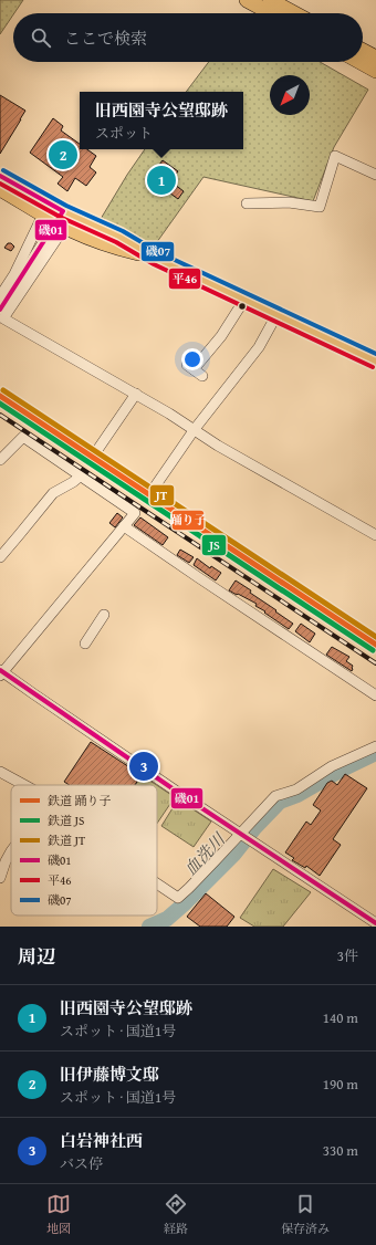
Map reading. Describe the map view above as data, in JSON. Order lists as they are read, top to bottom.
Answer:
{
  "water": ["血洗川"],
  "lines": [
    "transit line 磯07",
    "transit line 磯01",
    "transit line 平46",
    "rail line JT",
    "rail line 踊り子",
    "rail line JS"
  ],
  "legend": [
    "鉄道 踊り子",
    "鉄道 JS",
    "鉄道 JT",
    "磯01",
    "平46",
    "磯07"
  ],
  "north": "bottom left",
  "page": {
    "search": "ここで検索",
    "popup": ["旧西園寺公望邸跡", "スポット"],
    "pins": ["2", "1", "3"],
    "heading": ["周辺", "3件"],
    "list": [
      {
        "mark": "1",
        "name": "旧西園寺公望邸跡",
        "note": "スポット · 国道1号",
        "value": "140 m"
      },
      {
        "mark": "2",
        "name": "旧伊藤博文邸",
        "note": "スポット · 国道1号",
        "value": "190 m"
      },
      {
        "mark": "3",
        "name": "白岩神社西",
        "note": "バス停",
        "value": "330 m"
      }
    ],
    "nav": ["地図", "経路", "保存済み"]
  }
}
